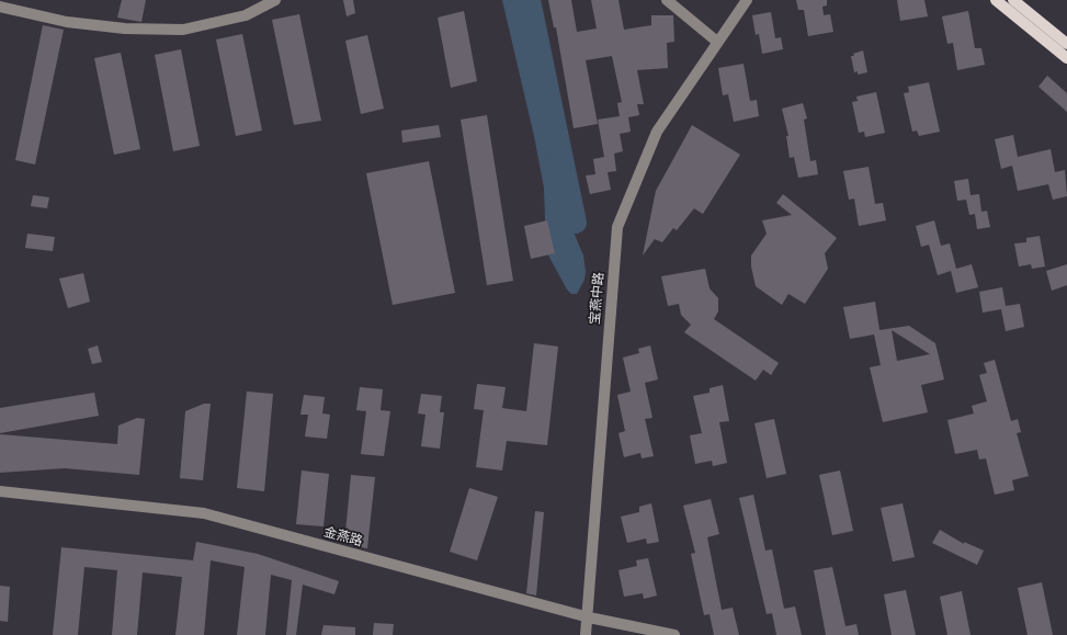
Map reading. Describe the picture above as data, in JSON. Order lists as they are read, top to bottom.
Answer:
{
  "streets": {
    "street": ["宝燕中路", "金燕路"]
  },
  "crossings": [
    ["宝燕中路", "金燕路"]
  ]
}
